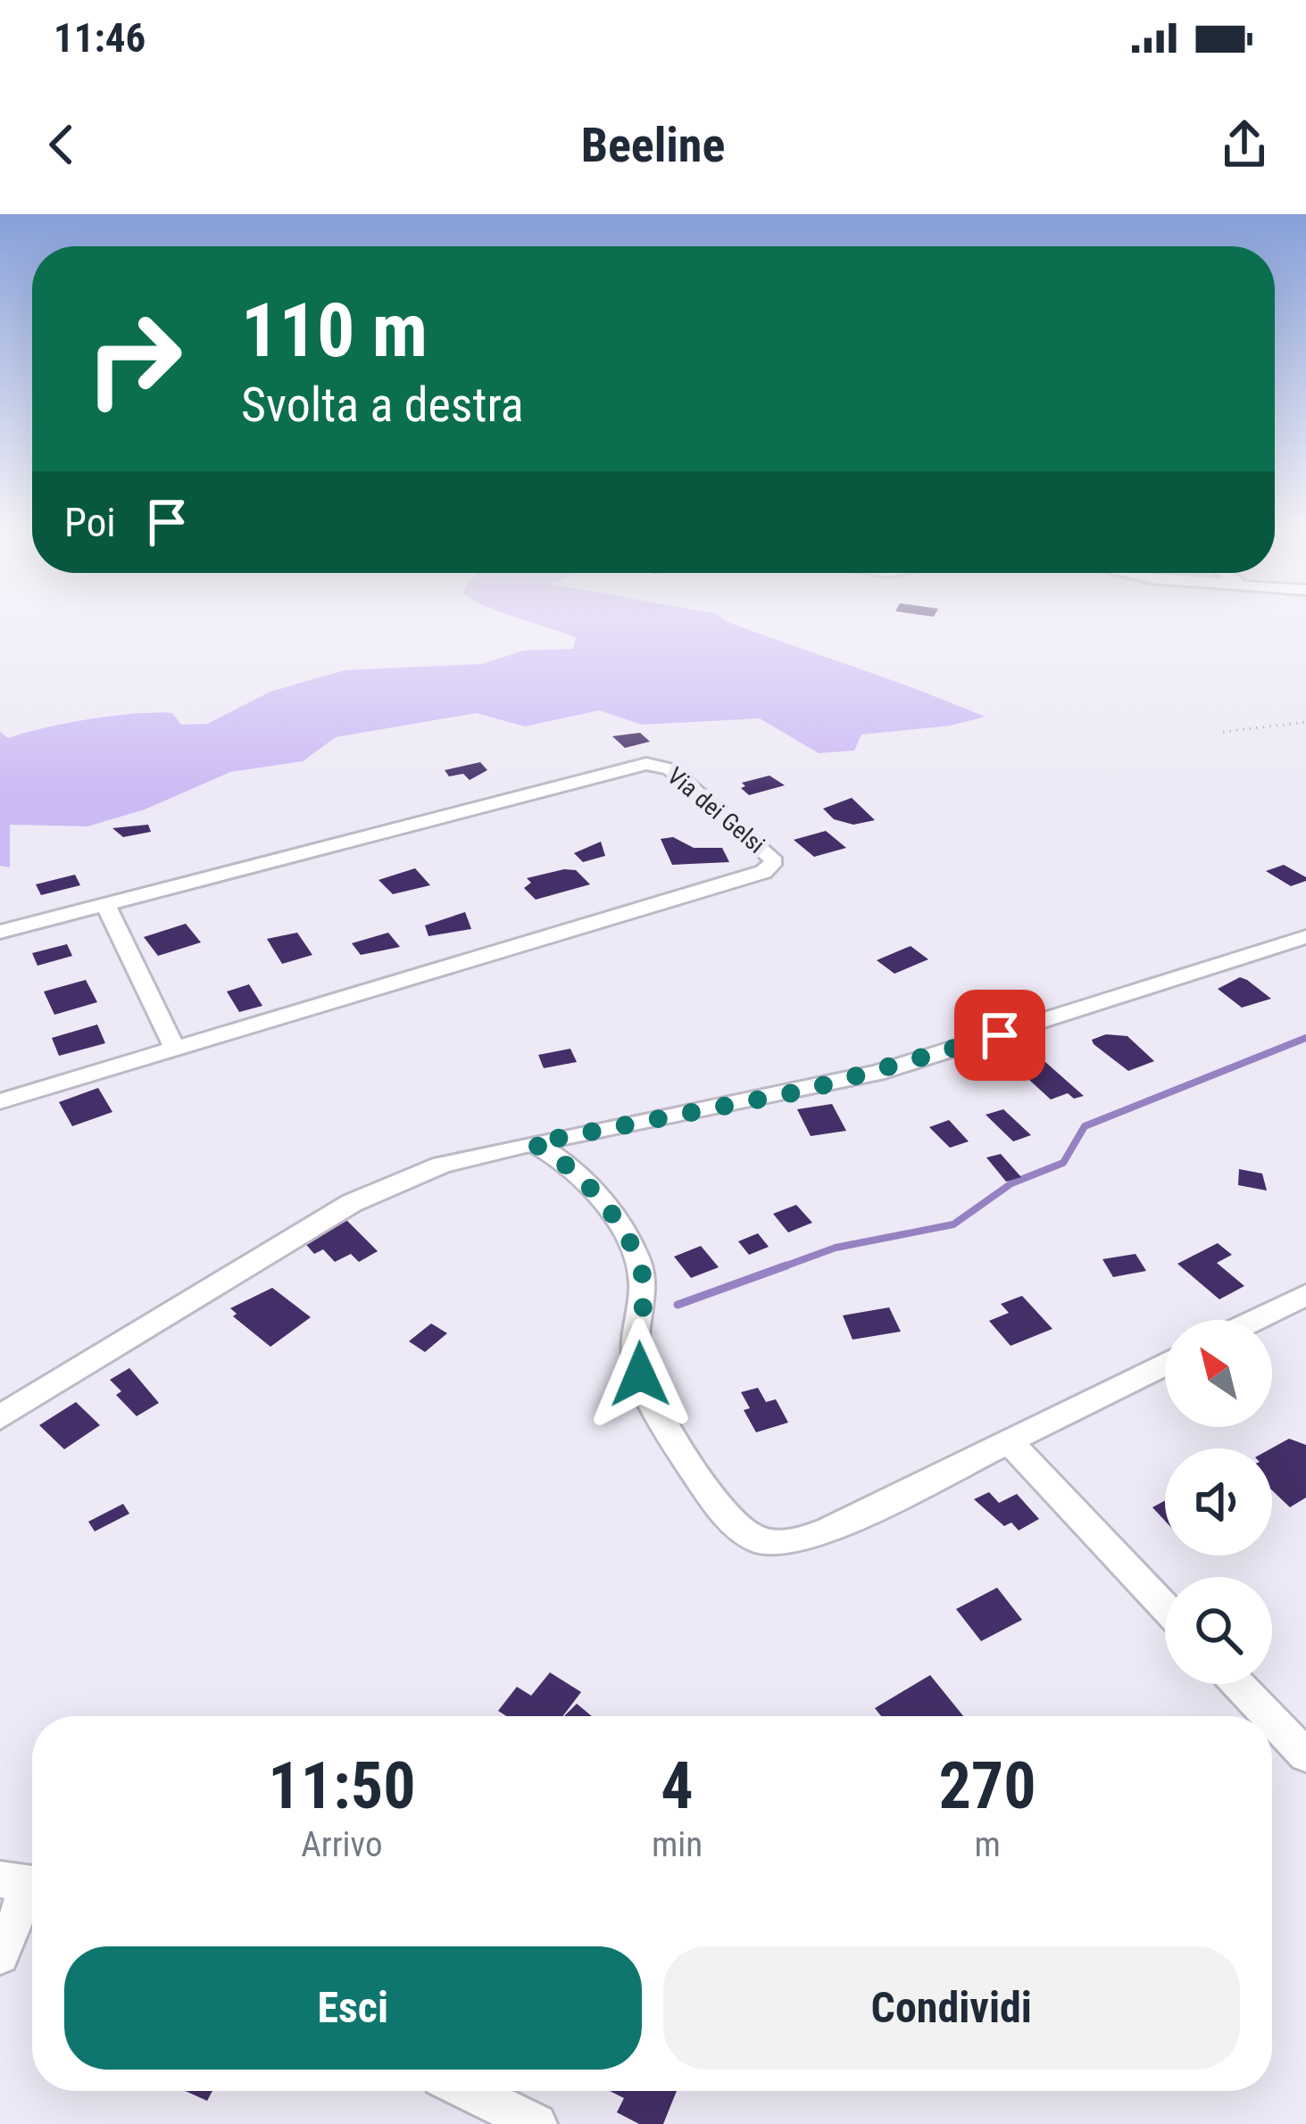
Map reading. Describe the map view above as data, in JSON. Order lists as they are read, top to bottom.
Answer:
{
  "streets": {
    "street": ["Via dei Gelsi"]
  },
  "north": "top left",
  "page": {
    "status": "11:46",
    "header": "Beeline",
    "turn": ["110 m", "Svolta a destra"],
    "then": "Poi",
    "eta": [
      "11:50",
      "Arrivo",
      "4",
      "min",
      "270",
      "m"
    ],
    "buttons": ["Esci", "Condividi"]
  }
}
